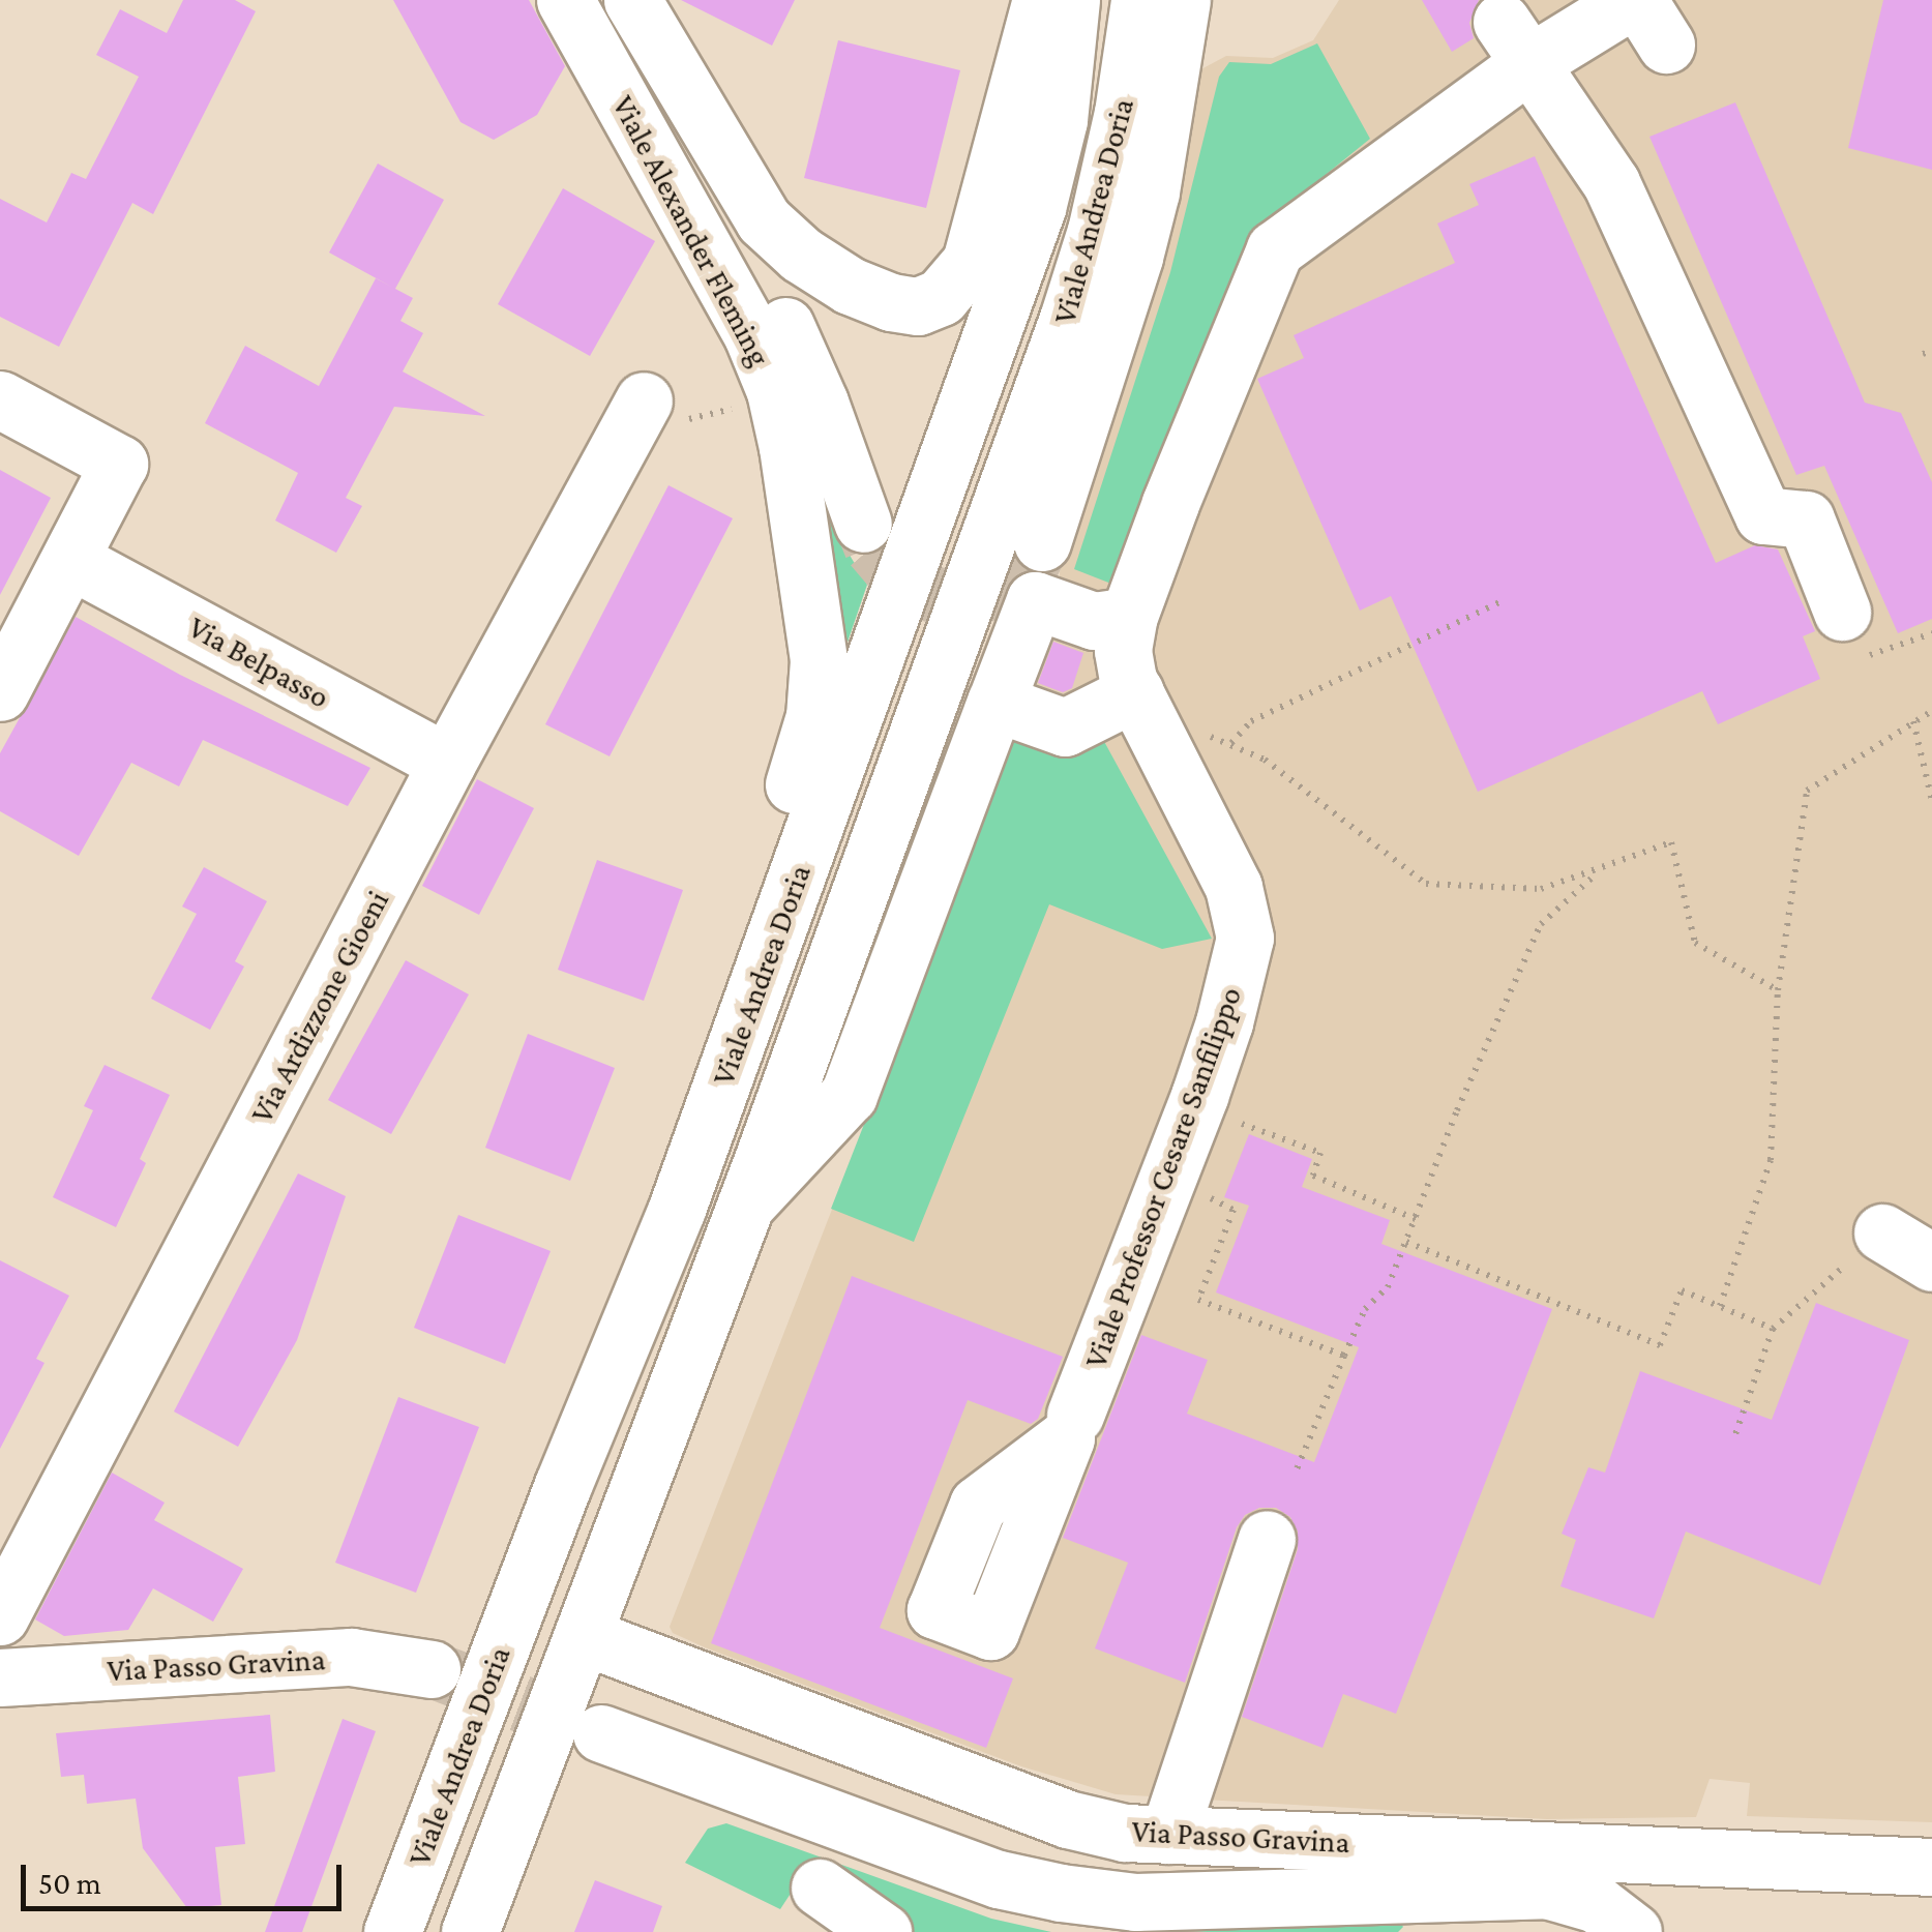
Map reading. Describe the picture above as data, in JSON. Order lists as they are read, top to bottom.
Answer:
{
  "streets": {
    "main road": [
      "Viale Andrea Doria",
      "Viale Alexander Fleming",
      "Via Belpasso",
      "Via Ardizzone Gioeni",
      "Viale Professor Cesare Sanfilippo",
      "Via Passo Gravina"
    ]
  },
  "crossings": [
    ["Viale Andrea Doria", "Viale Alexander Fleming"],
    ["Viale Andrea Doria", "Via Passo Gravina"],
    ["Via Belpasso", "Via Ardizzone Gioeni"]
  ],
  "scale_bar": "50 m"
}
